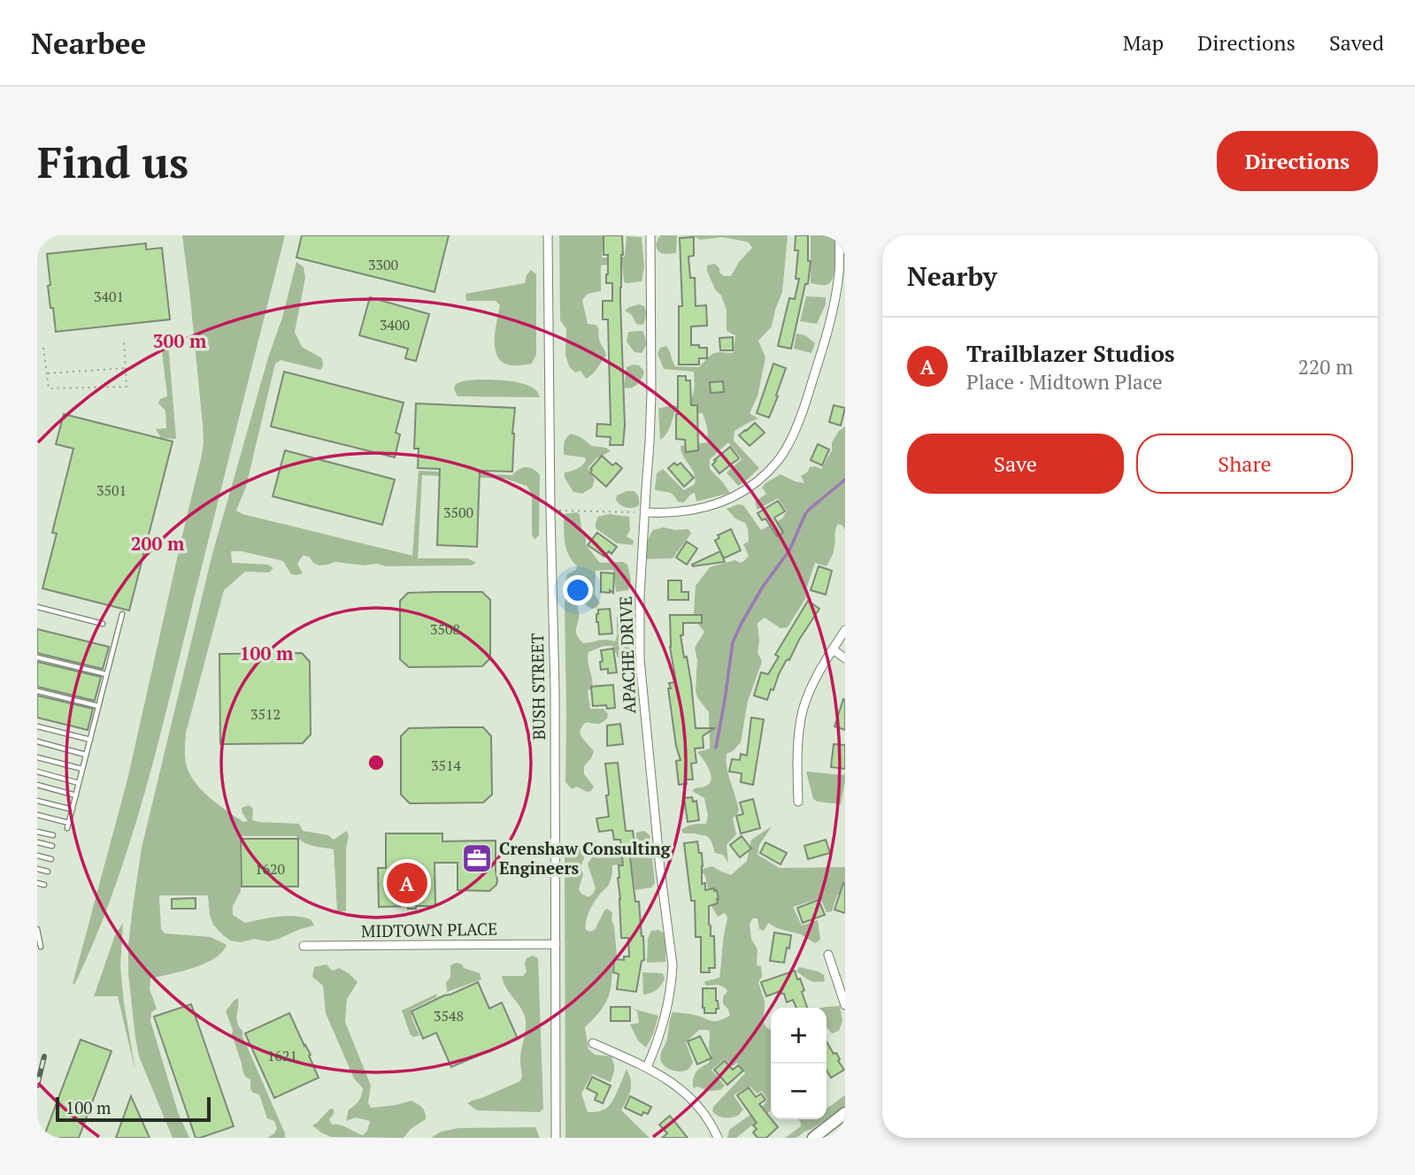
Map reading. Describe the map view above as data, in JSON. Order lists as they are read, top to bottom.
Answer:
{
  "streets": {
    "street": ["APACHE DRIVE", "BUSH STREET", "MIDTOWN PLACE"]
  },
  "crossings": [
    ["BUSH STREET", "MIDTOWN PLACE"]
  ],
  "places": {
    "office": ["Crenshaw Consulting Engineers"]
  },
  "house_numbers": [
    "3300",
    "3401",
    "3400",
    "3501",
    "3500",
    "3508",
    "3512",
    "3514",
    "1620",
    "3548",
    "1621"
  ],
  "scale_bar": "100 m",
  "page": {
    "header": "Nearbee",
    "nav": ["Map", "Directions", "Saved"],
    "buttons": [
      "Directions",
      ["Save", "Share"]
    ],
    "title": "Find us",
    "heading": "Nearby",
    "list": [
      {
        "mark": "A",
        "name": "Trailblazer Studios",
        "note": "Place · Midtown Place",
        "value": "220 m"
      }
    ],
    "pins": "A",
    "map_buttons": ["+", "−"],
    "scale": "100 m"
  },
  "rings": ["300 m", "200 m", "100 m"]
}
